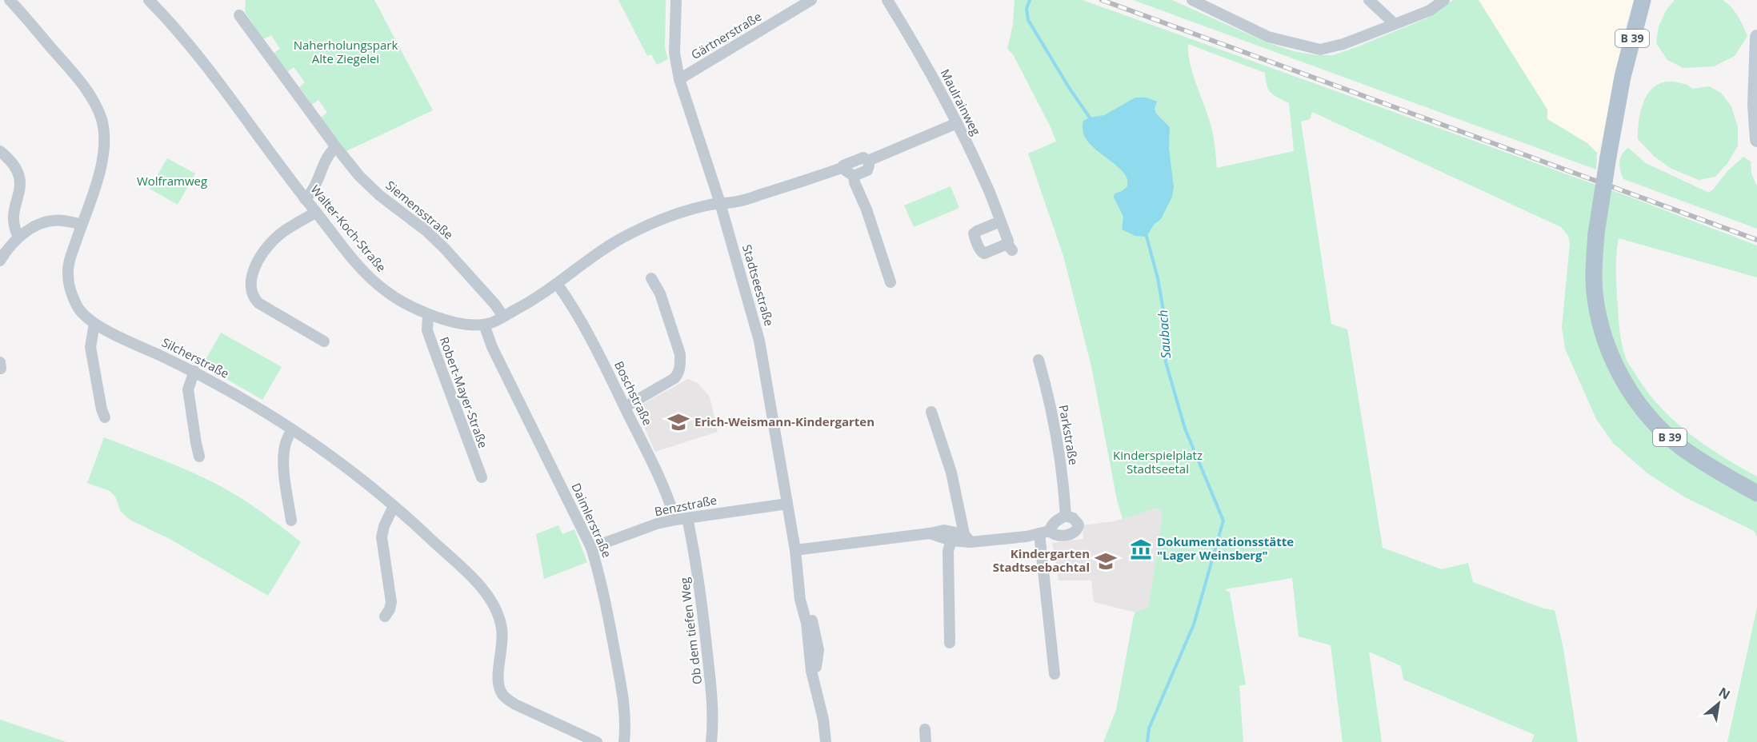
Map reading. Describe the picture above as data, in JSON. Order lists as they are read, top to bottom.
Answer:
{
  "streets": {
    "main road": ["B 39"],
    "street": [
      "Gärtnerstraße",
      "Maulrainweg",
      "Siemensstraße",
      "Walter-Koch-Straße",
      "Stadtseestraße",
      "Silcherstraße",
      "Robert-Mayer-Straße",
      "Boschstraße",
      "Parkstraße",
      "Benzstraße",
      "Daimlerstraße",
      "Ob dem tiefen Weg"
    ]
  },
  "crossings": [
    ["Gärtnerstraße", "Stadtseestraße"],
    ["Siemensstraße", "Walter-Koch-Straße"],
    ["Walter-Koch-Straße", "Stadtseestraße"],
    ["Walter-Koch-Straße", "Robert-Mayer-Straße"],
    ["Walter-Koch-Straße", "Boschstraße"],
    ["Walter-Koch-Straße", "Daimlerstraße"],
    ["Stadtseestraße", "Benzstraße"],
    ["Boschstraße", "Benzstraße"],
    ["Benzstraße", "Daimlerstraße"],
    ["Benzstraße", "Ob dem tiefen Weg"]
  ],
  "water": ["Saubach"],
  "parks": ["Naherholungspark Alte Ziegelei", "Wolframweg", "Kinderspielplatz Stadtseetal"],
  "places": {
    "school or university": ["Erich-Weismann-Kindergarten", "Kindergarten Stadtseebachtal"],
    "museum": ["Dokumentationsstätte \"Lager Weinsberg\""]
  },
  "north": "top right"
}
